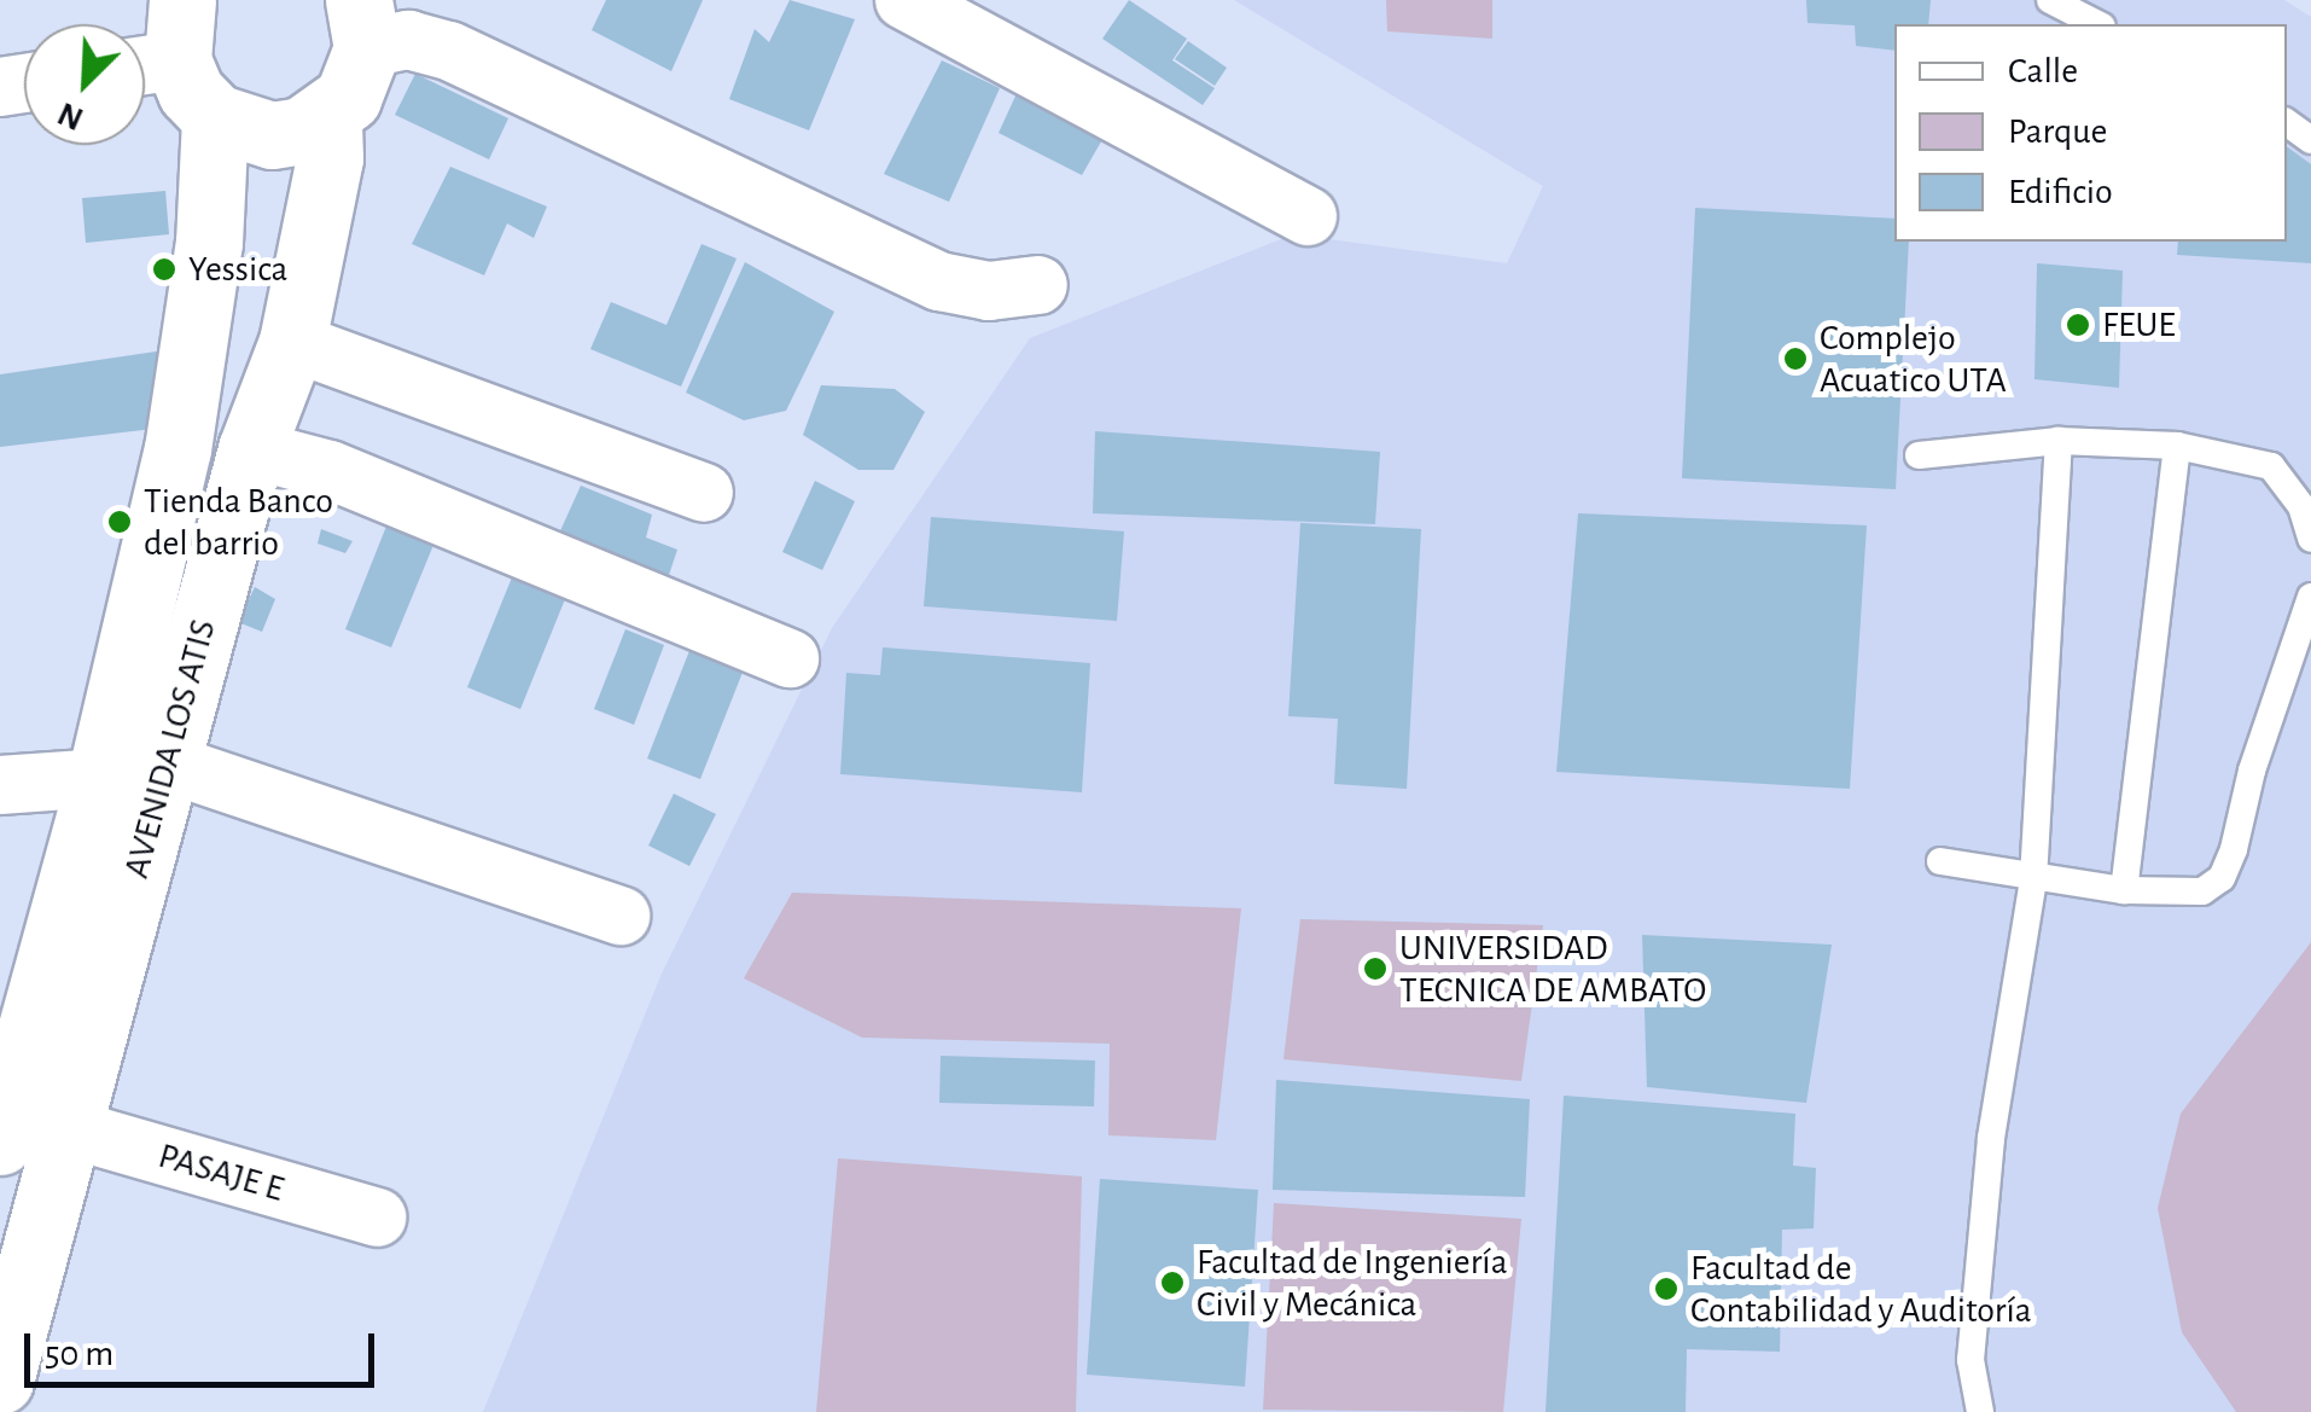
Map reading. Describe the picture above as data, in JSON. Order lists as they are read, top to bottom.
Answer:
{
  "streets": {
    "main road": ["AVENIDA LOS ATIS"],
    "street": ["PASAJE E"]
  },
  "crossings": [
    ["AVENIDA LOS ATIS", "PASAJE E"]
  ],
  "places": [
    "Yessica",
    "FEUE",
    "Complejo Acuatico UTA",
    "Tienda Banco del barrio",
    "UNIVERSIDAD TECNICA DE AMBATO",
    "Facultad de Ingeniería Civil y Mecánica",
    "Facultad de Contabilidad y Auditoría"
  ],
  "legend": ["Calle", "Parque", "Edificio"],
  "scale_bar": "50 m",
  "north": "bottom left"
}
